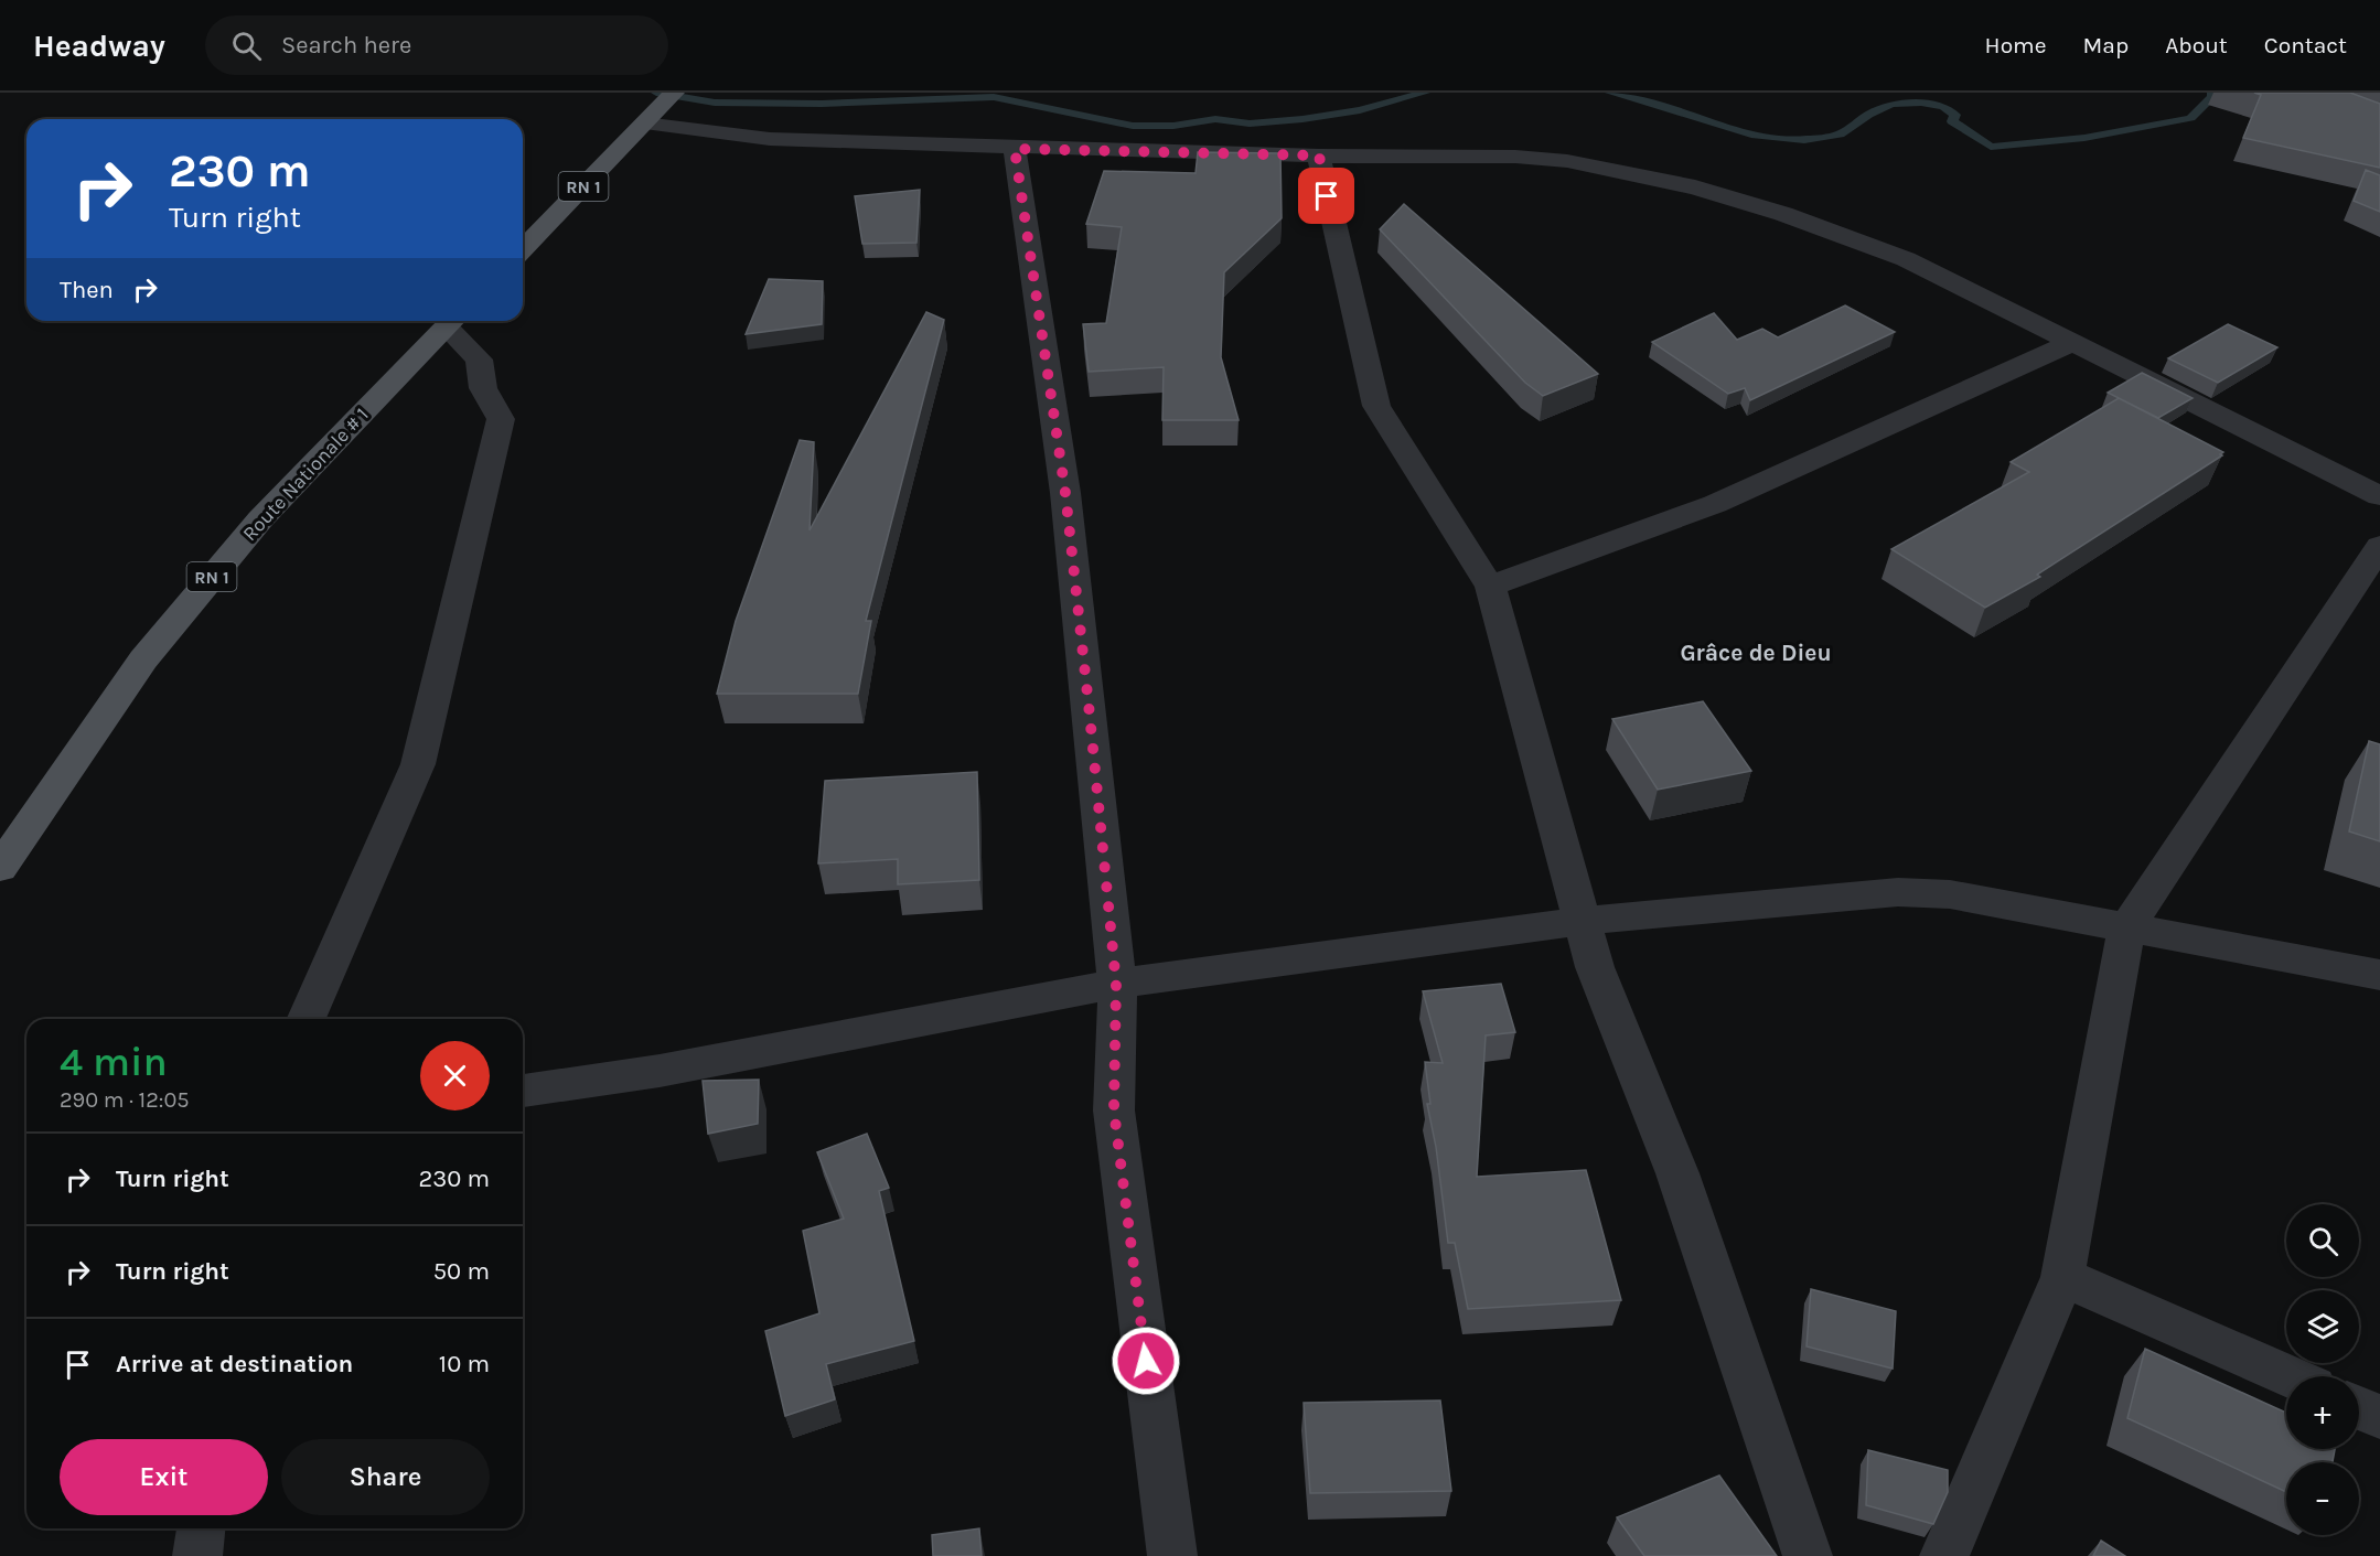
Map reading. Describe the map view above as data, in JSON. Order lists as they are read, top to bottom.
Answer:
{
  "streets": {
    "main road": ["RN 1", "Route Nationale # 1"]
  },
  "districts": ["Grâce de Dieu"],
  "page": {
    "header": "Headway",
    "search": "Search here",
    "nav": [
      "Home",
      "Map",
      "About",
      "Contact"
    ],
    "turn": ["230 m", "Turn right"],
    "then": "Then",
    "heading": ["4 min", "290 m · 12:05"],
    "list": [
      {
        "name": "Turn right",
        "value": "230 m"
      },
      {
        "name": "Turn right",
        "value": "50 m"
      },
      {
        "name": "Arrive at destination",
        "value": "10 m"
      }
    ],
    "map_buttons": ["+", "−"],
    "buttons": ["Exit", "Share"]
  }
}
